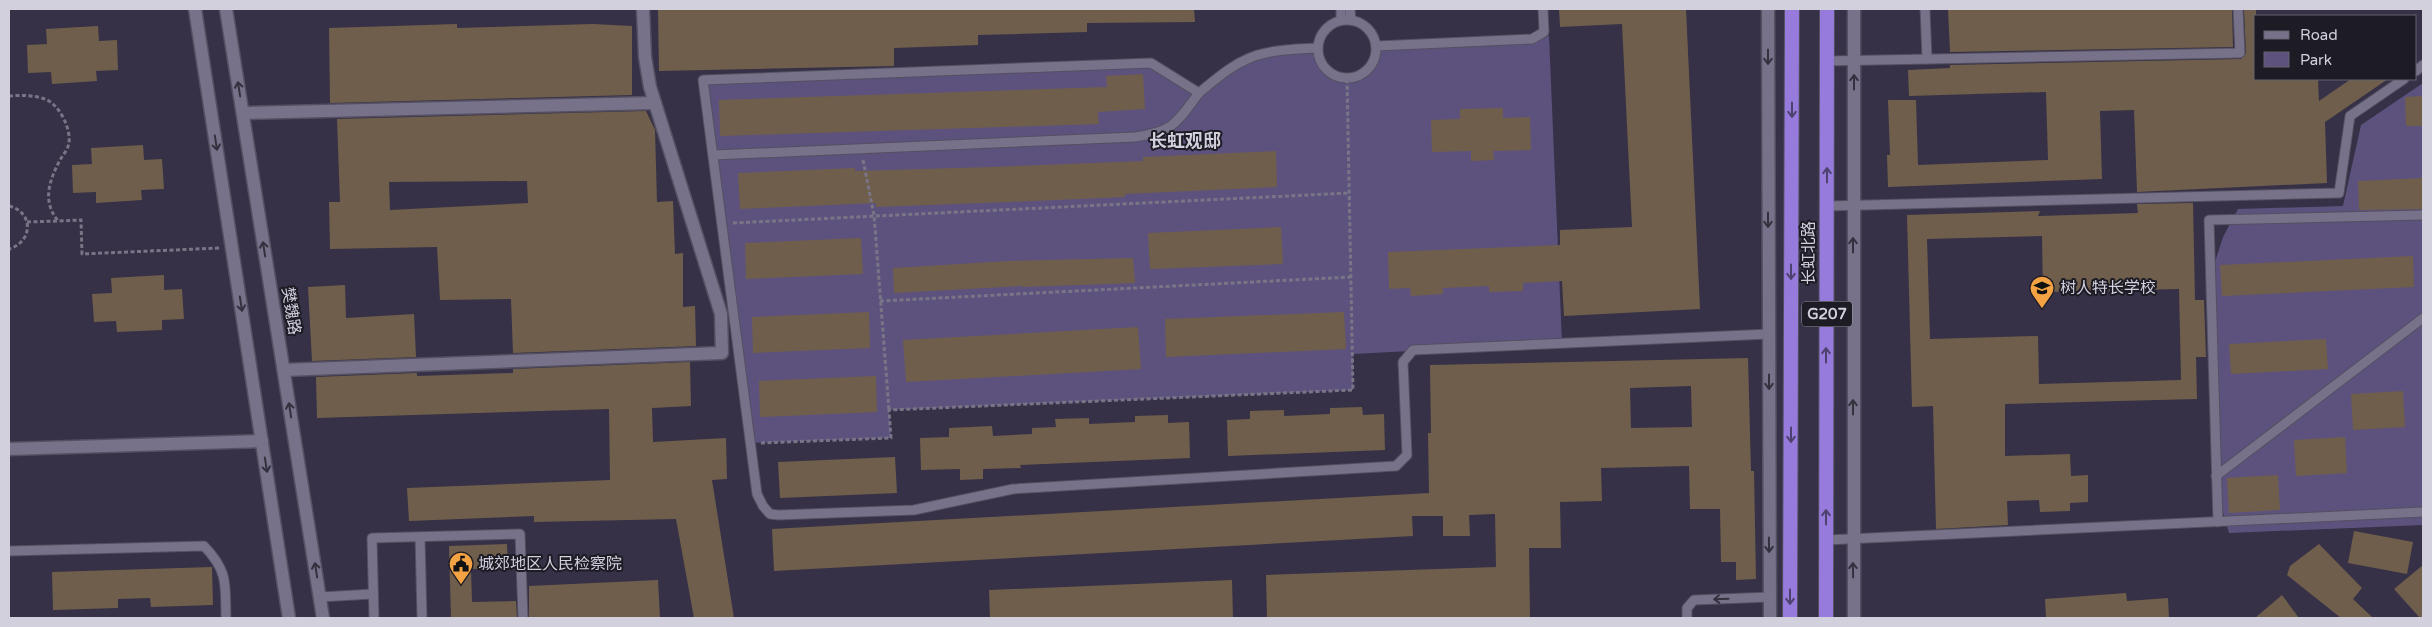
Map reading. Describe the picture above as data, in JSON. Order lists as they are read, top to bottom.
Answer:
{
  "streets": {
    "highway": ["长虹北路", "G207"],
    "street": ["樊魏路"]
  },
  "districts": ["长虹观邸"],
  "places": {
    "school or university": ["树人特长学校"],
    "public building": ["城郊地区人民检察院"]
  },
  "legend": ["Road", "Park"]
}
